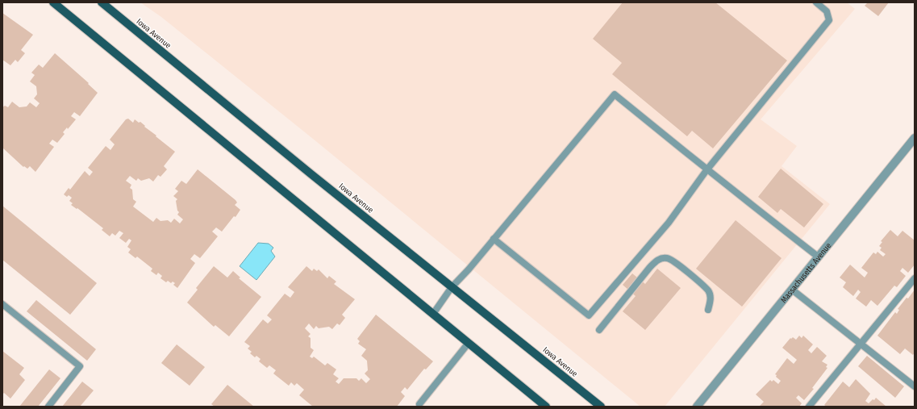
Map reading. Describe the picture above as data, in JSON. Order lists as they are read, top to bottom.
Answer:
{
  "streets": {
    "main road": ["Iowa Avenue"],
    "street": ["Massachusetts Avenue"]
  }
}
